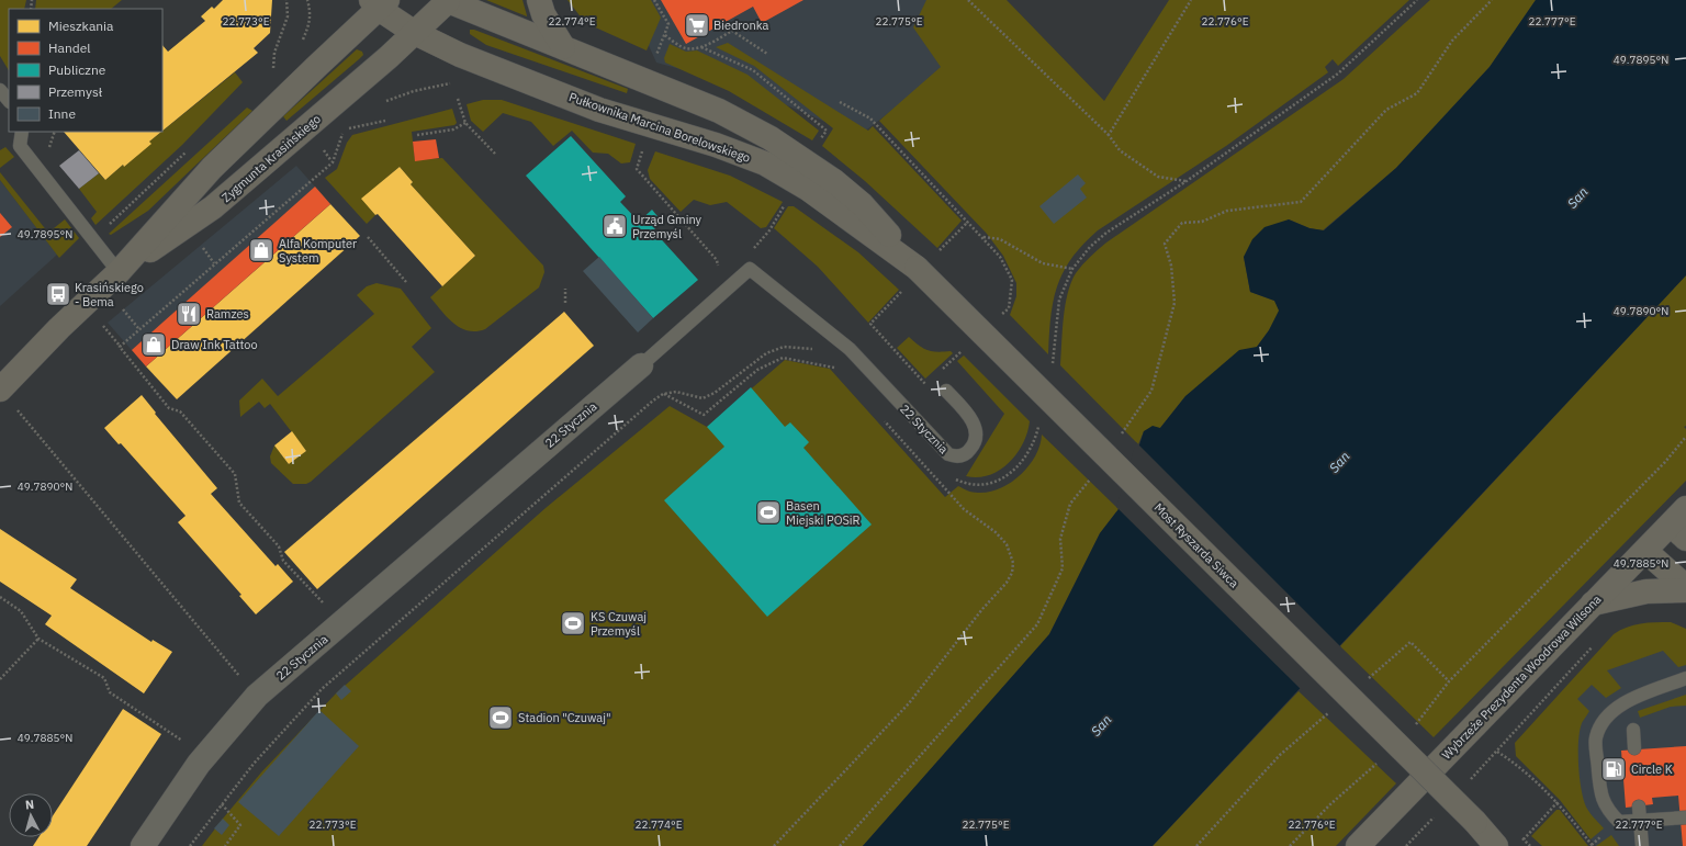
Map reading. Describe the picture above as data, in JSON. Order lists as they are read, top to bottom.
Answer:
{
  "streets": {
    "main road": [
      "Pułkownika Marcina Borelowskiego",
      "Zygmunta Krasińskiego",
      "Most Ryszarda Siwca",
      "Wybrzeże Prezydenta Woodrowa Wilsona"
    ],
    "street": ["22 Stycznia"]
  },
  "crossings": [
    ["Pułkownika Marcina Borelowskiego", "Zygmunta Krasińskiego"],
    ["Pułkownika Marcina Borelowskiego", "Most Ryszarda Siwca"]
  ],
  "water": ["San"],
  "places": {
    "supermarket": ["Biedronka"],
    "public building": ["Urząd Gminy Przemyśl"],
    "shop": ["Alfa Komputer System", "Draw Ink Tattoo"],
    "bus stop": ["Krasińskiego - Bema"],
    "restaurant": ["Ramzes"],
    "sports": ["Basen Miejski POSiR", "KS Czuwaj Przemyśl", "Stadion \"Czuwaj\""],
    "fuel station": ["Circle K"]
  },
  "legend": [
    "Mieszkania",
    "Handel",
    "Publiczne",
    "Przemysł",
    "Inne"
  ],
  "north": "top",
  "coordinates": [
    "22.773°E",
    "22.774°E",
    "22.775°E",
    "22.776°E",
    "22.777°E",
    "49.7895°N",
    "49.7890°N",
    "49.7885°N"
  ]
}
